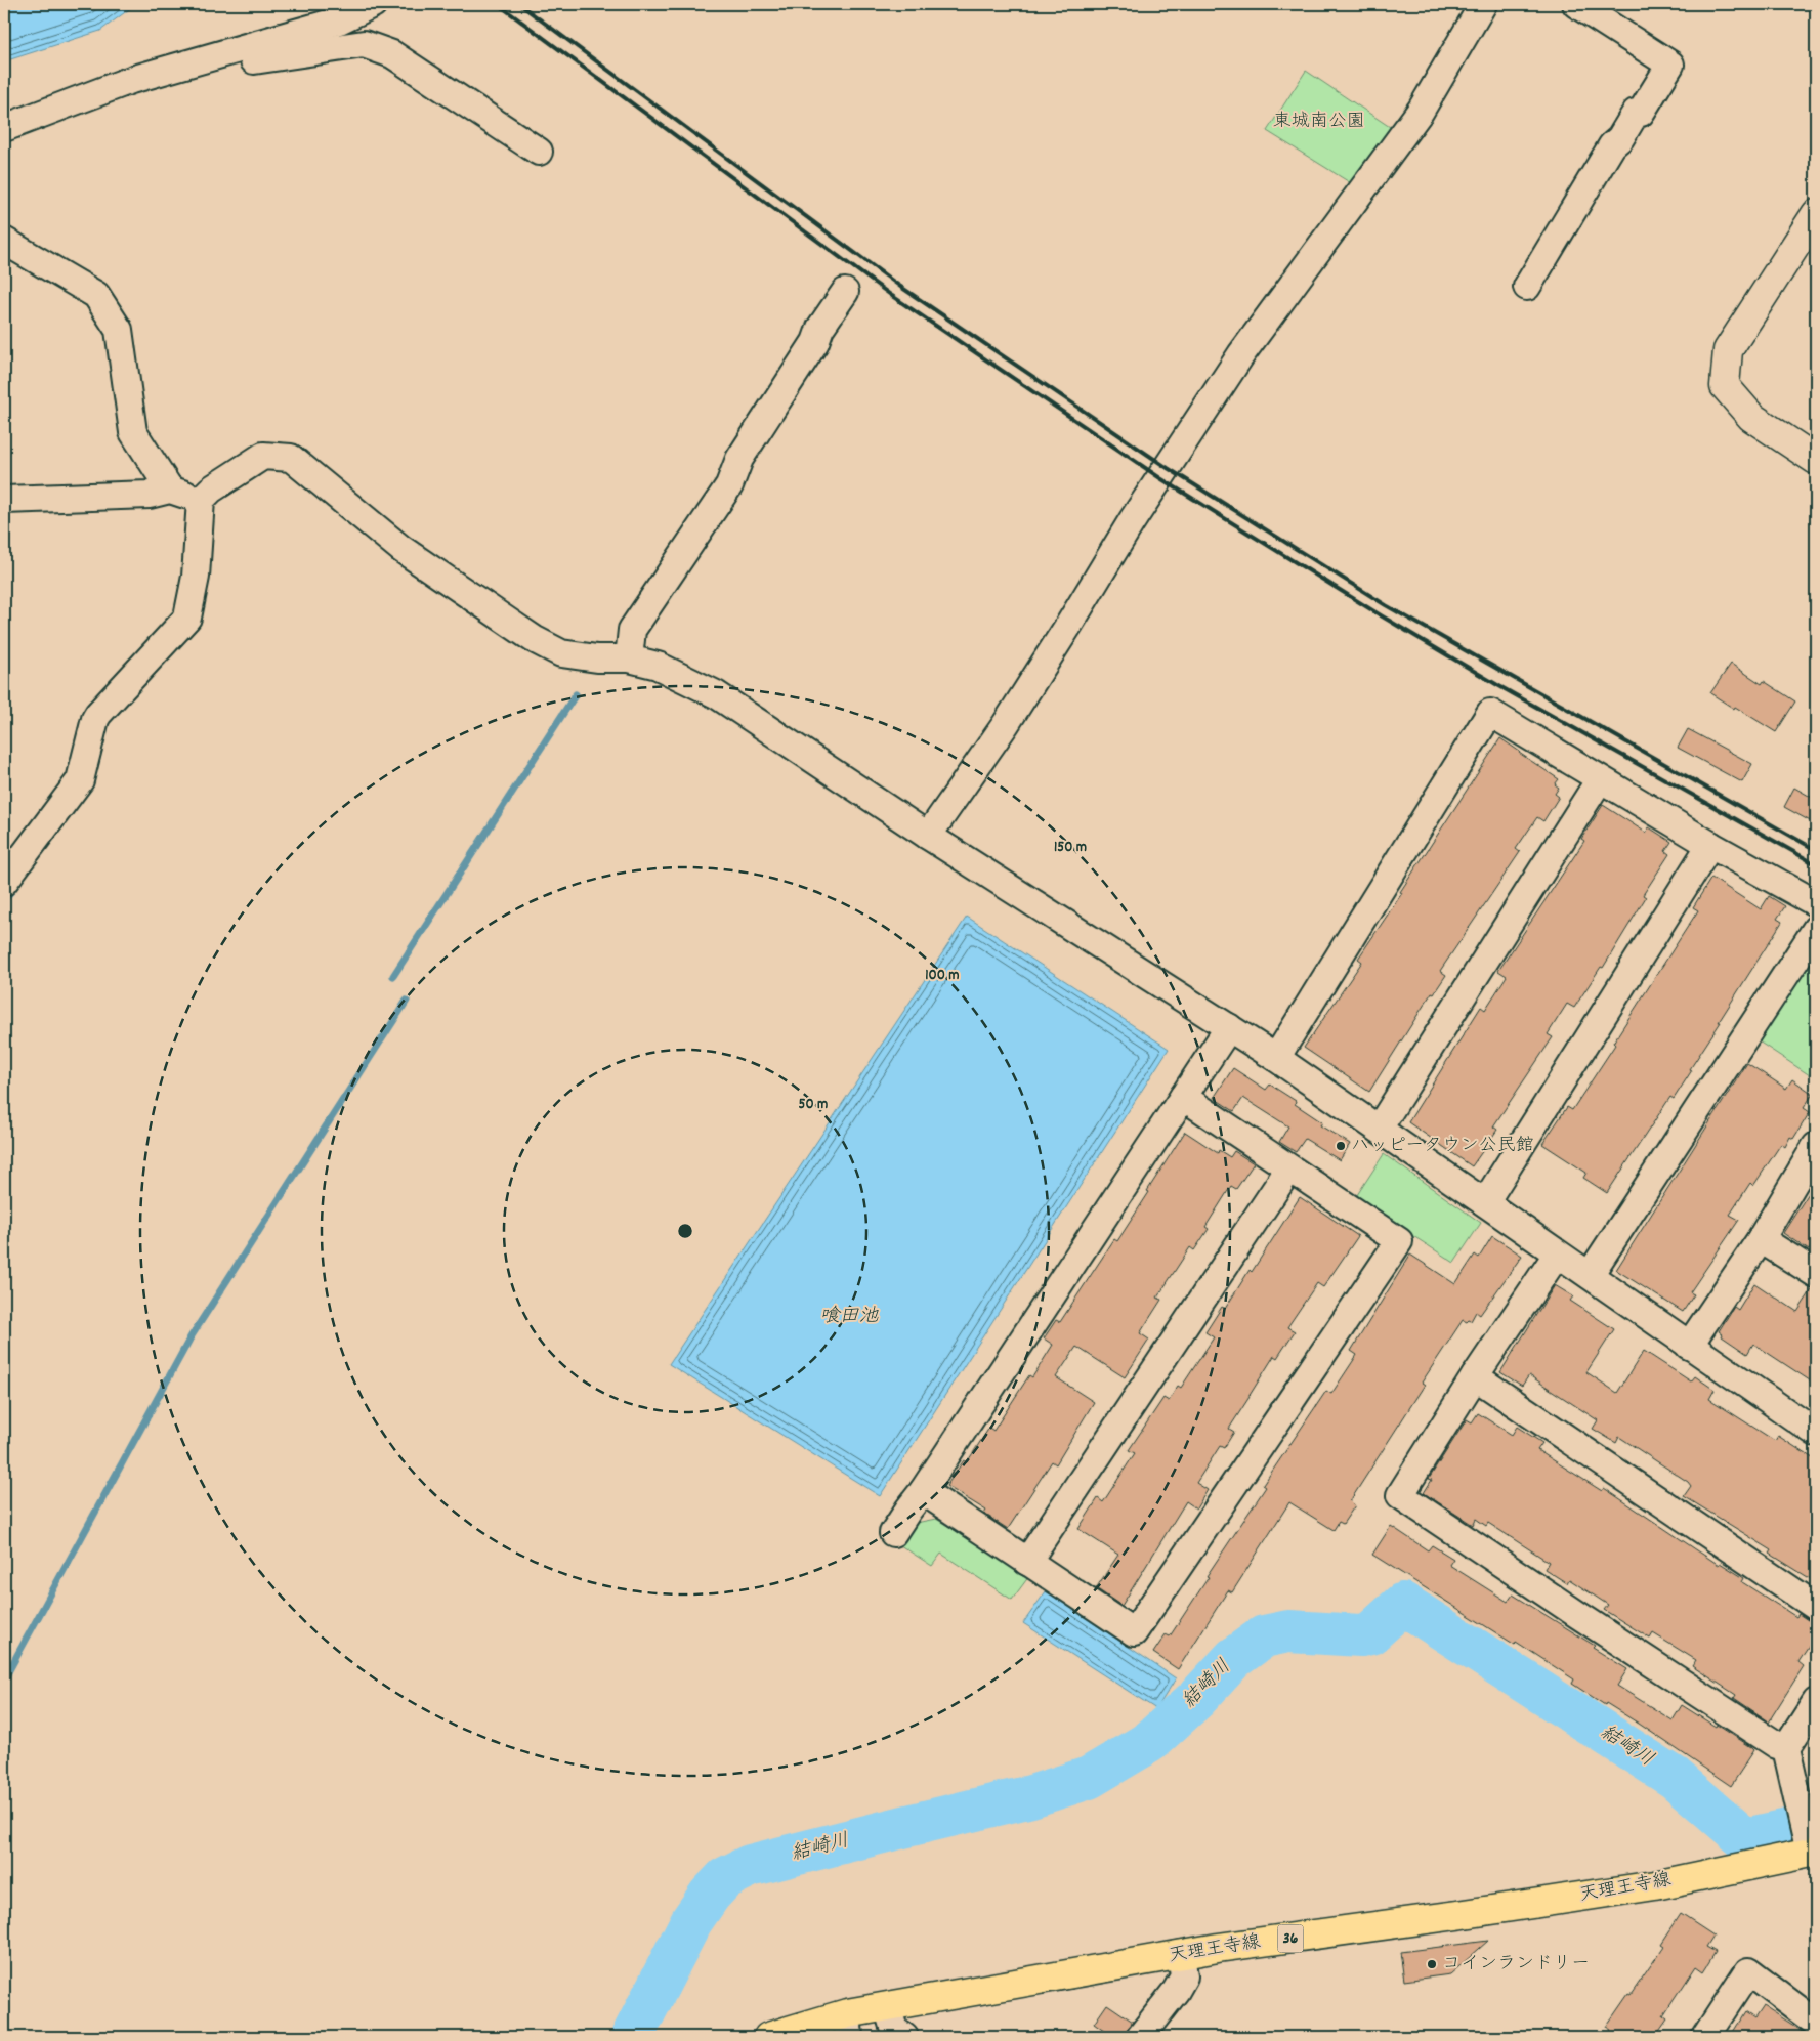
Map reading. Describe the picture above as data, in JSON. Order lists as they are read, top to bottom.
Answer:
{
  "streets": {
    "main road": ["天理王寺線", "36"]
  },
  "water": ["喰田池", "結崎川"],
  "parks": ["東城南公園"],
  "places": ["ハッピータウン公民館", "コインランドリー"],
  "rings": ["150 m", "100 m", "50 m"]
}
